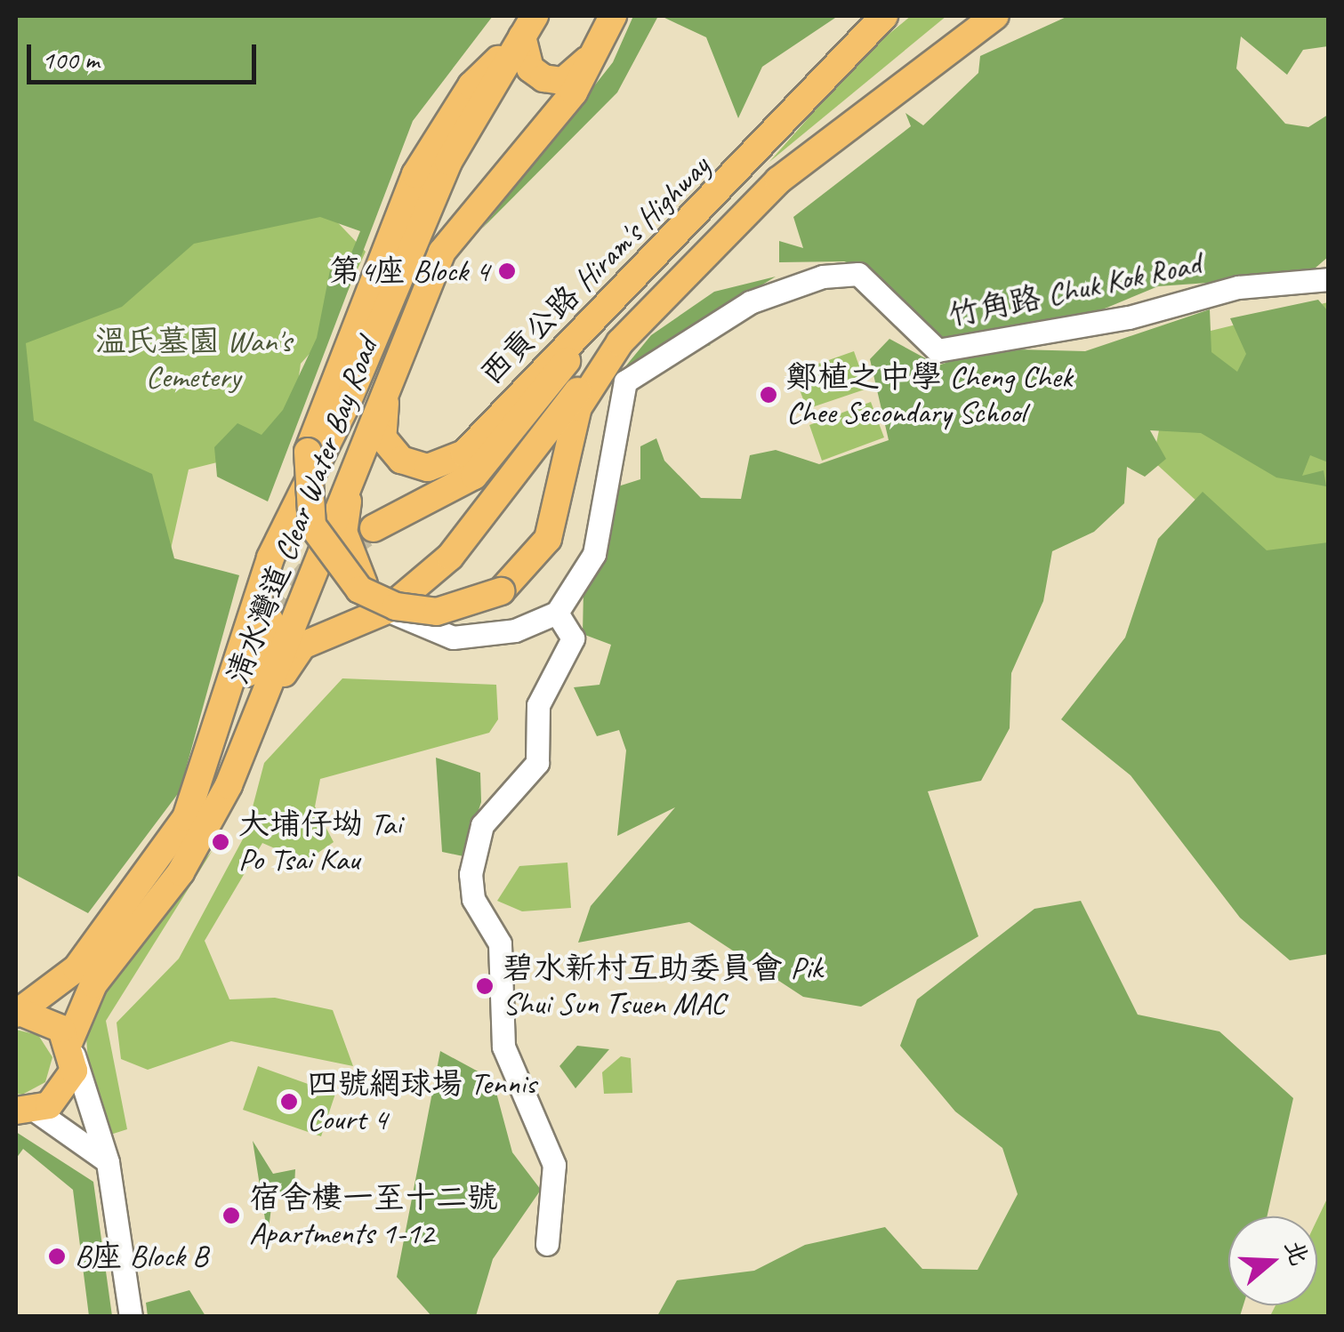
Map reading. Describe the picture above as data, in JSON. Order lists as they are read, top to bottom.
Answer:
{
  "streets": {
    "main road": ["西貢公路 Hiram's Highway", "清水灣道 Clear Water Bay Road"],
    "street": ["竹角路 Chuk Kok Road"]
  },
  "crossings": [
    ["西貢公路 Hiram's Highway", "清水灣道 Clear Water Bay Road"]
  ],
  "parks": ["溫氏墓園 Wan's Cemetery"],
  "places": [
    "第4座 Block 4",
    "鄭植之中學 Cheng Chek Chee Secondary School",
    "大埔仔坳 Tai Po Tsai Kau",
    "碧水新村互助委員會 Pik Shui Sun Tsuen MAC",
    "四號網球場 Tennis Court 4",
    "宿舍樓一至十二號 Apartments 1-12",
    "B座 Block B"
  ],
  "scale_bar": "100 m",
  "north": "right"
}
